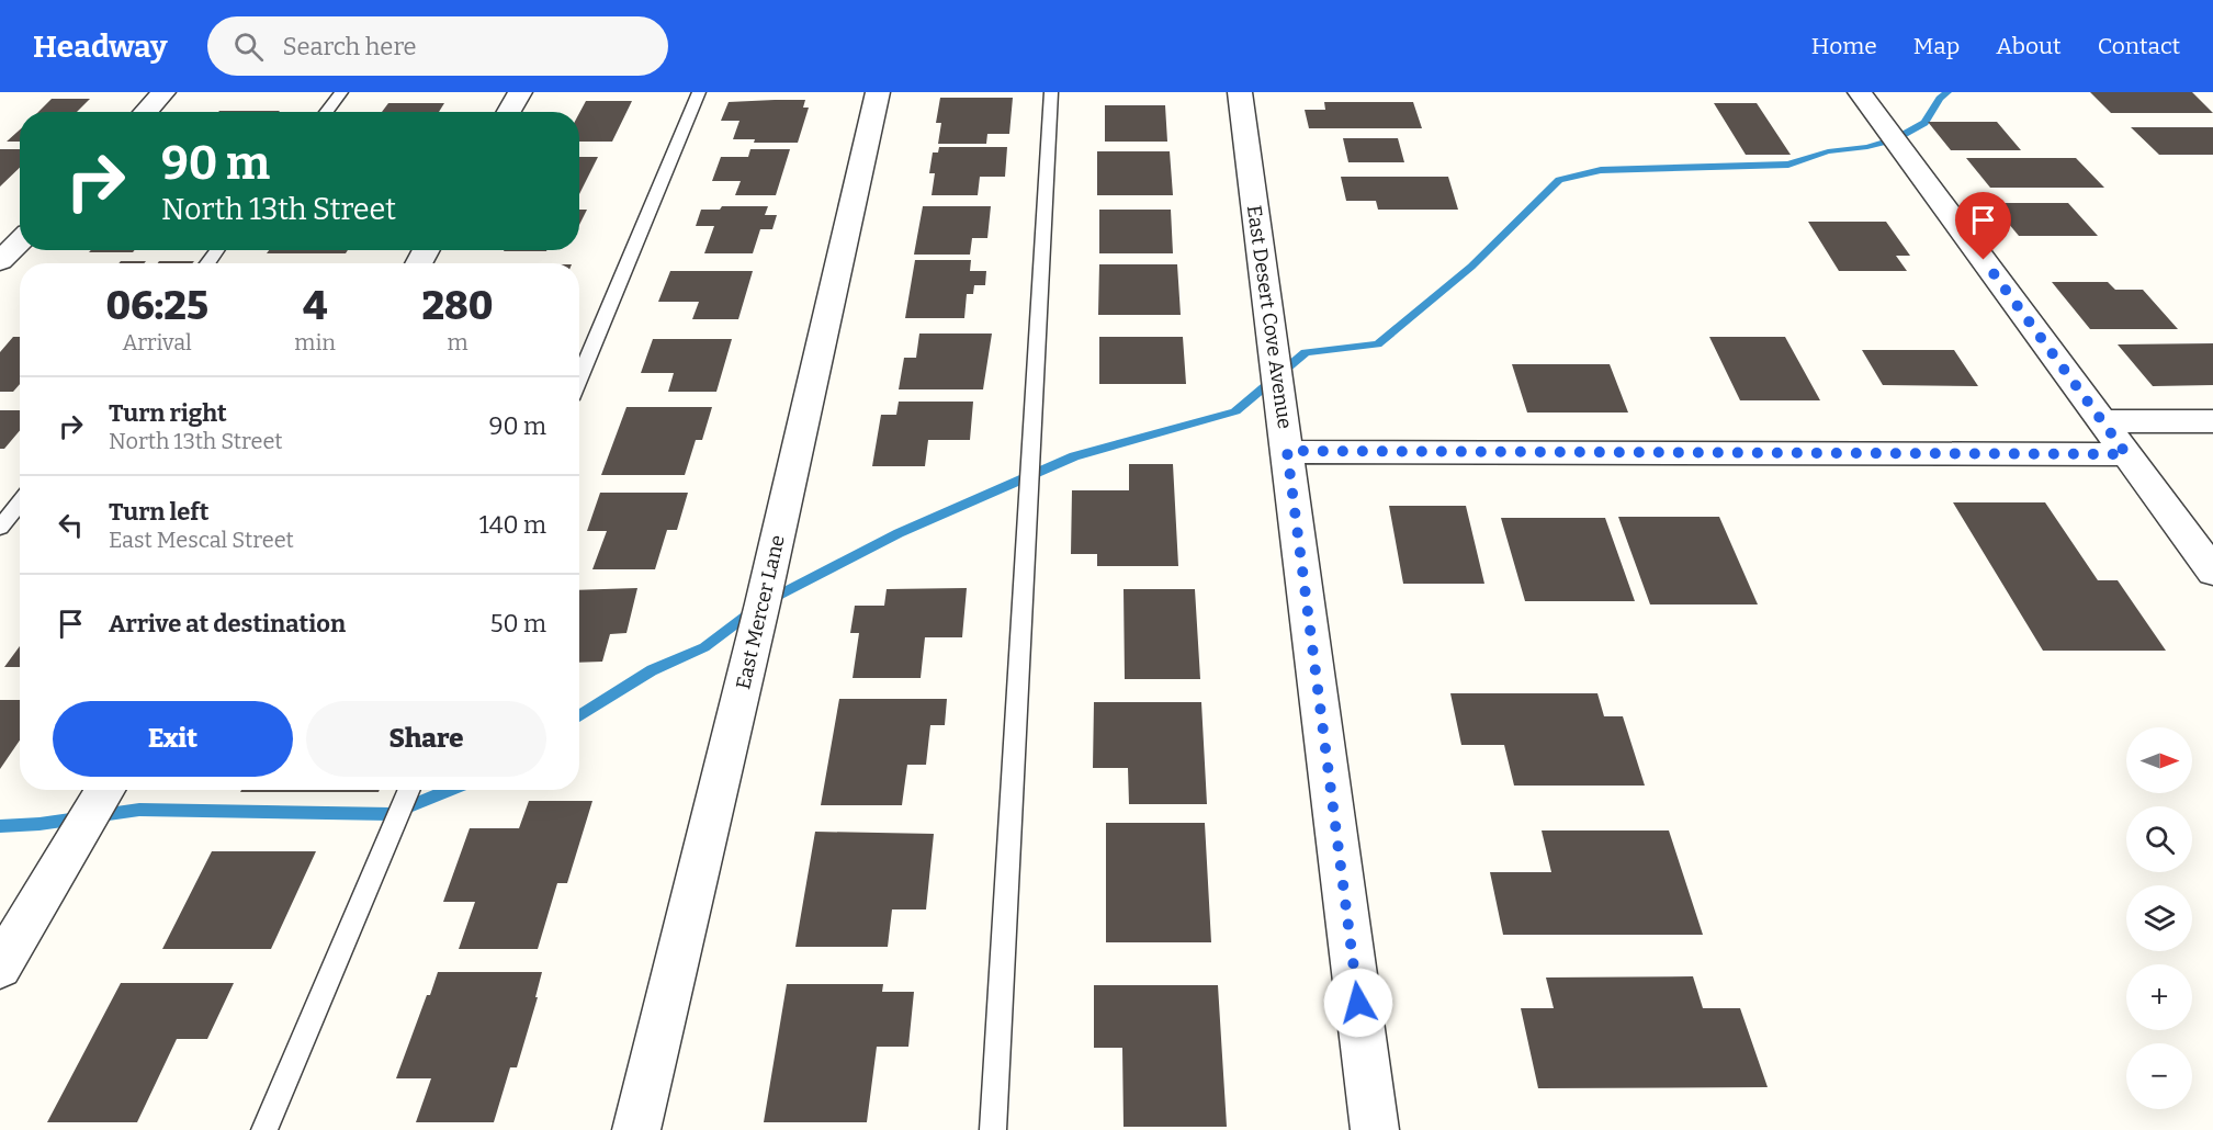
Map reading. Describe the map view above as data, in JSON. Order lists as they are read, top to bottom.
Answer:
{
  "streets": {
    "street": ["East Desert Cove Avenue", "East Mercer Lane"]
  },
  "north": "right",
  "page": {
    "header": "Headway",
    "search": "Search here",
    "nav": [
      "Home",
      "Map",
      "About",
      "Contact"
    ],
    "turn": ["90 m", "North 13th Street"],
    "eta": [
      "06:25",
      "Arrival",
      "4",
      "min",
      "280",
      "m"
    ],
    "list": [
      {
        "name": "Turn right",
        "note": "North 13th Street",
        "value": "90 m"
      },
      {
        "name": "Turn left",
        "note": "East Mescal Street",
        "value": "140 m"
      },
      {
        "name": "Arrive at destination",
        "value": "50 m"
      }
    ],
    "buttons": ["Exit", "Share"],
    "map_buttons": ["+", "−"]
  }
}
